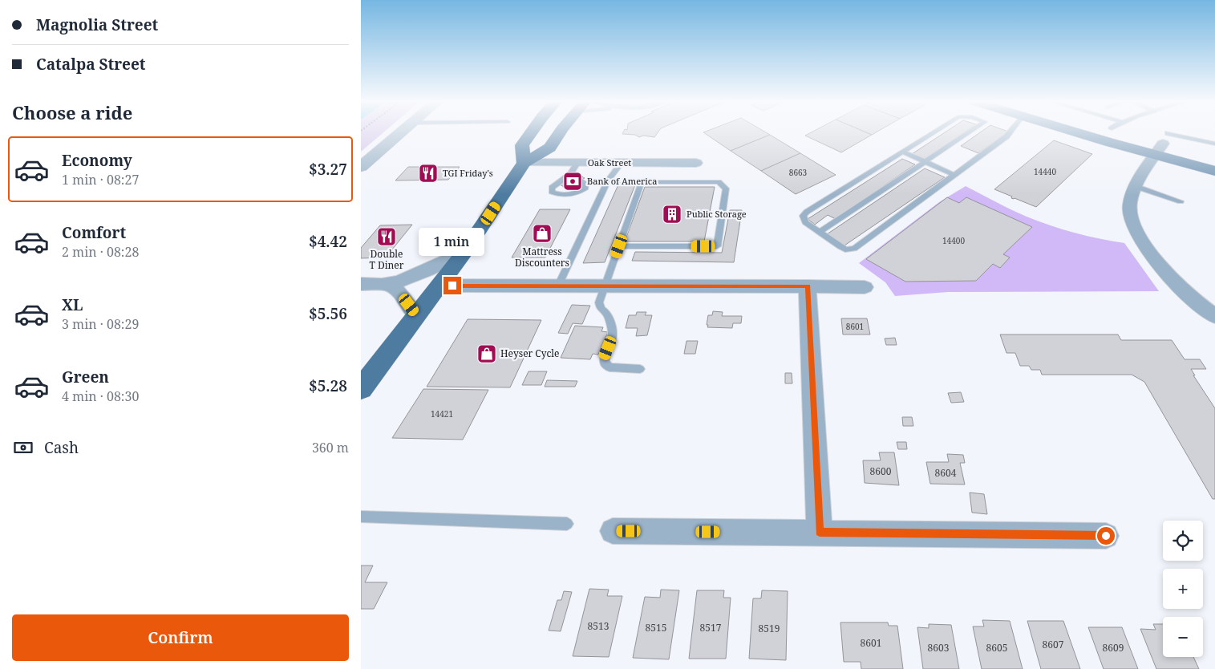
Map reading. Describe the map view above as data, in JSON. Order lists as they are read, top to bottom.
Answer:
{
  "streets": {
    "street": ["Oak Street"]
  },
  "places": {
    "restaurant": ["TGI Friday's", "Double T Diner"],
    "bank": ["Bank of America"],
    "building": ["Public Storage"],
    "shop": ["Mattress Discounters", "Heyser Cycle"]
  },
  "house_numbers": [
    "14440",
    "8663",
    "14400",
    "8601",
    "14421",
    "8600",
    "8604",
    "8513",
    "8515",
    "8517",
    "8519",
    "8601",
    "8607",
    "8603",
    "8605",
    "8609"
  ],
  "page": {
    "banner": ["Magnolia Street", "Catalpa Street"],
    "heading": "Choose a ride",
    "list": [
      {
        "name": "Economy",
        "note": "1 min · 08:27",
        "value": "$3.27"
      },
      {
        "name": "Comfort",
        "note": "2 min · 08:28",
        "value": "$4.42"
      },
      {
        "name": "XL",
        "note": "3 min · 08:29",
        "value": "$5.56"
      },
      {
        "name": "Green",
        "note": "4 min · 08:30",
        "value": "$5.28"
      }
    ],
    "bubble": "1 min",
    "pay": ["Cash", "360 m"],
    "map_buttons": ["+", "−"],
    "buttons": "Confirm"
  }
}
